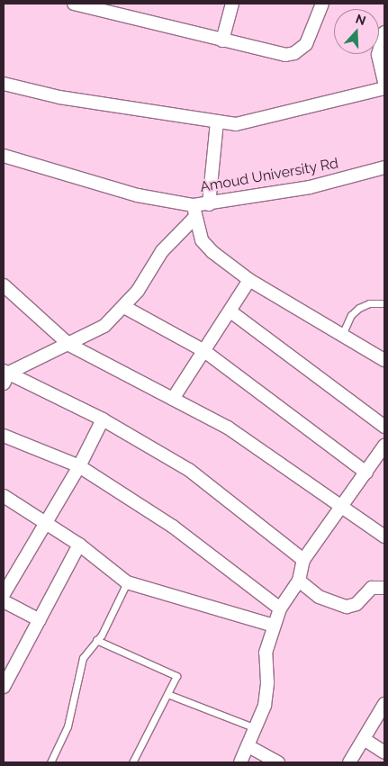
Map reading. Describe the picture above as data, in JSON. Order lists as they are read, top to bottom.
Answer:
{
  "streets": {
    "street": ["Amoud University Rd"]
  },
  "north": "top"
}
